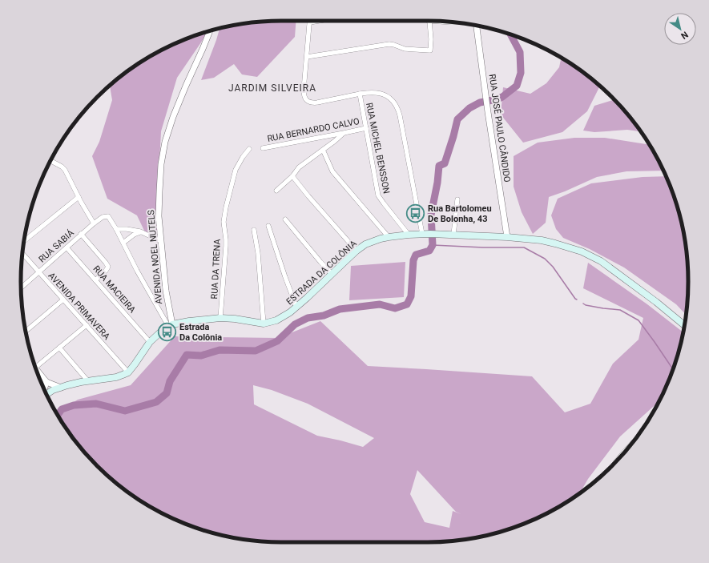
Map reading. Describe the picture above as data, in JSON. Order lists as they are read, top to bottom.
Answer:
{
  "streets": {
    "main road": ["ESTRADA DA COLÔNIA"],
    "street": [
      "RUA JOSÉ PAULO CÂNDIDO",
      "RUA BERNARDO CALVO",
      "RUA MICHEL BENSSON",
      "RUA SABIÁ",
      "AVENIDA NOEL NUTELS",
      "RUA DA TRENA",
      "RUA MACIEIRA",
      "AVENIDA PRIMAVERA"
    ]
  },
  "crossings": [
    ["RUA JOSÉ PAULO CÂNDIDO", "ESTRADA DA COLÔNIA"],
    ["RUA BERNARDO CALVO", "RUA MICHEL BENSSON"],
    ["RUA MICHEL BENSSON", "ESTRADA DA COLÔNIA"],
    ["RUA SABIÁ", "RUA MACIEIRA"],
    ["RUA SABIÁ", "AVENIDA PRIMAVERA"],
    ["AVENIDA NOEL NUTELS", "ESTRADA DA COLÔNIA"],
    ["RUA DA TRENA", "ESTRADA DA COLÔNIA"],
    ["ESTRADA DA COLÔNIA", "RUA MACIEIRA"],
    ["ESTRADA DA COLÔNIA", "AVENIDA PRIMAVERA"]
  ],
  "districts": ["JARDIM SILVEIRA"],
  "places": {
    "bus stop": ["Rua Bartolomeu De Bolonha, 43", "Estrada Da Colônia"]
  },
  "north": "bottom right"
}
